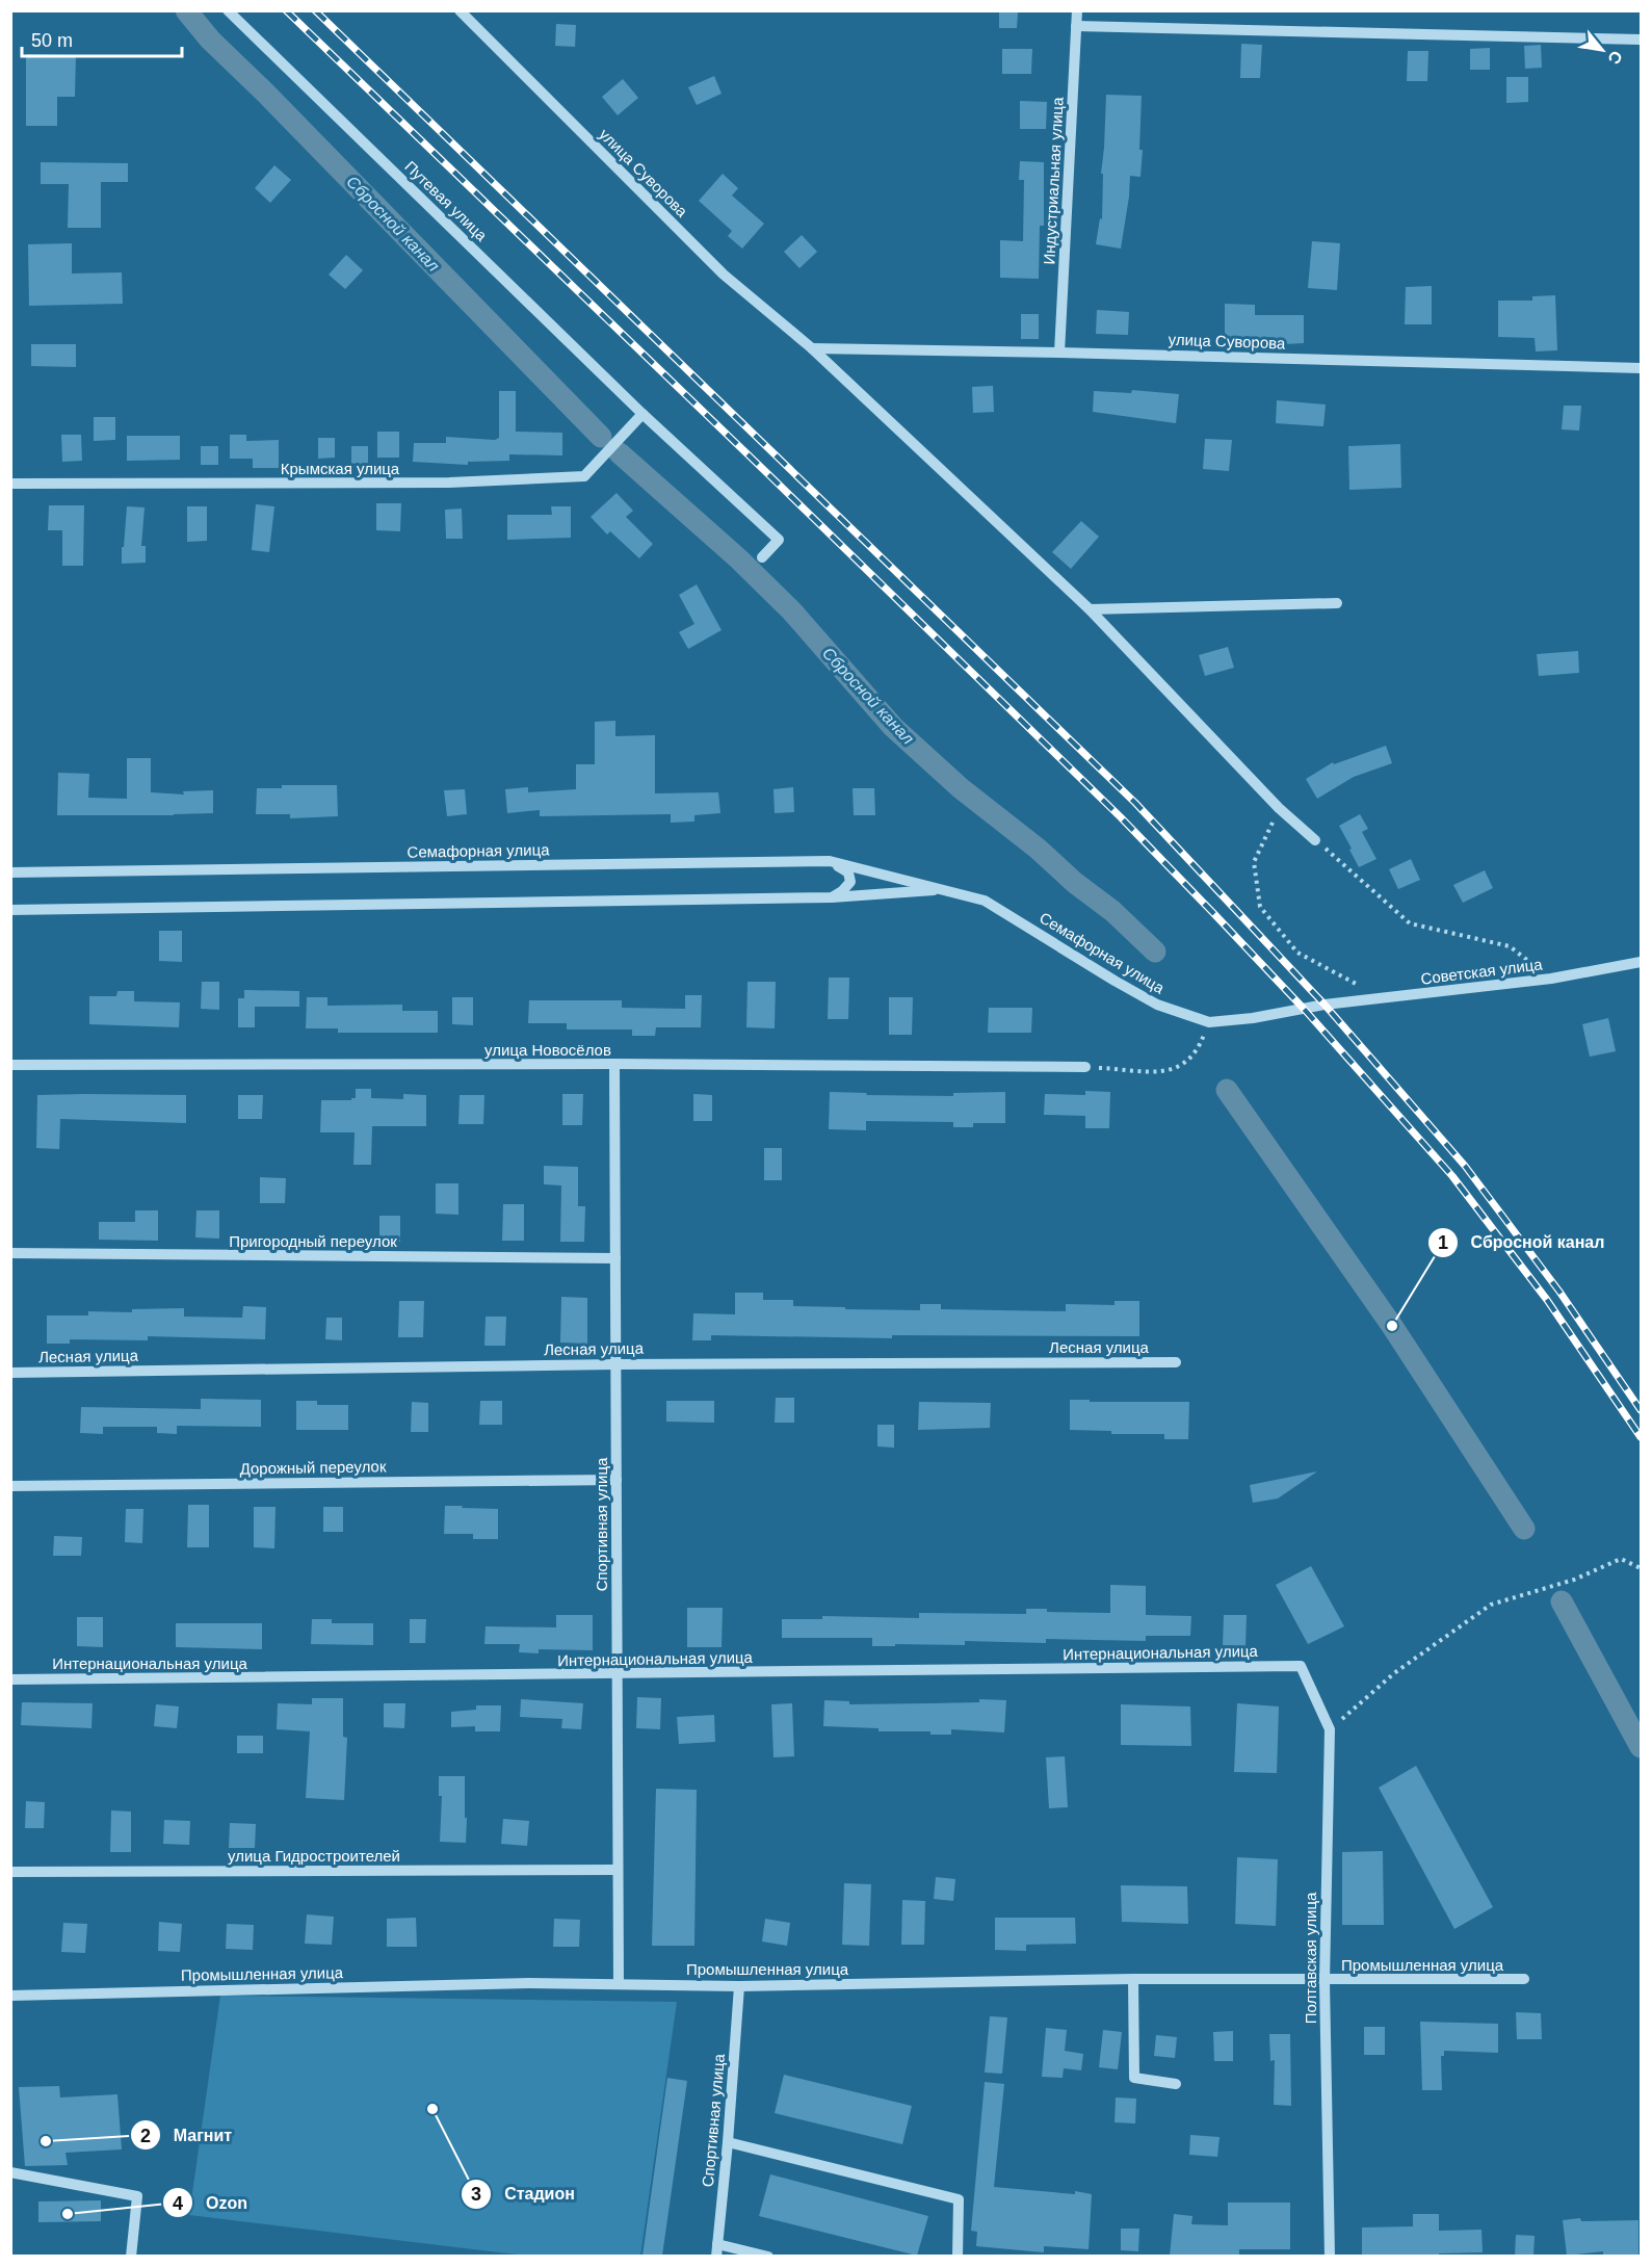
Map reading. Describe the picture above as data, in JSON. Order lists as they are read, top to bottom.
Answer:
{
  "streets": {
    "street": [
      "улица Суворова",
      "Индустриальная улица",
      "Путевая улица",
      "Крымская улица",
      "Семафорная улица",
      "Советская улица",
      "улица Новосёлов",
      "Пригородный переулок",
      "Лесная улица",
      "Дорожный переулок",
      "Спортивная улица",
      "Интернациональная улица",
      "улица Гидростроителей",
      "Полтавская улица",
      "Промышленная улица"
    ]
  },
  "crossings": [
    ["улица Суворова", "Индустриальная улица"],
    ["Путевая улица", "Крымская улица"],
    ["Семафорная улица", "Советская улица"],
    ["улица Новосёлов", "Спортивная улица"],
    ["Пригородный переулок", "Спортивная улица"],
    ["Лесная улица", "Спортивная улица"],
    ["Дорожный переулок", "Спортивная улица"],
    ["Спортивная улица", "Интернациональная улица"],
    ["Спортивная улица", "улица Гидростроителей"],
    ["Спортивная улица", "Промышленная улица"],
    ["Интернациональная улица", "Полтавская улица"],
    ["Полтавская улица", "Промышленная улица"]
  ],
  "water": ["Сбросной канал"],
  "places": [
    "Сбросной канал",
    "Стадион",
    "Магнит",
    "Ozon"
  ],
  "scale_bar": "50 m",
  "north": "bottom right"
}
